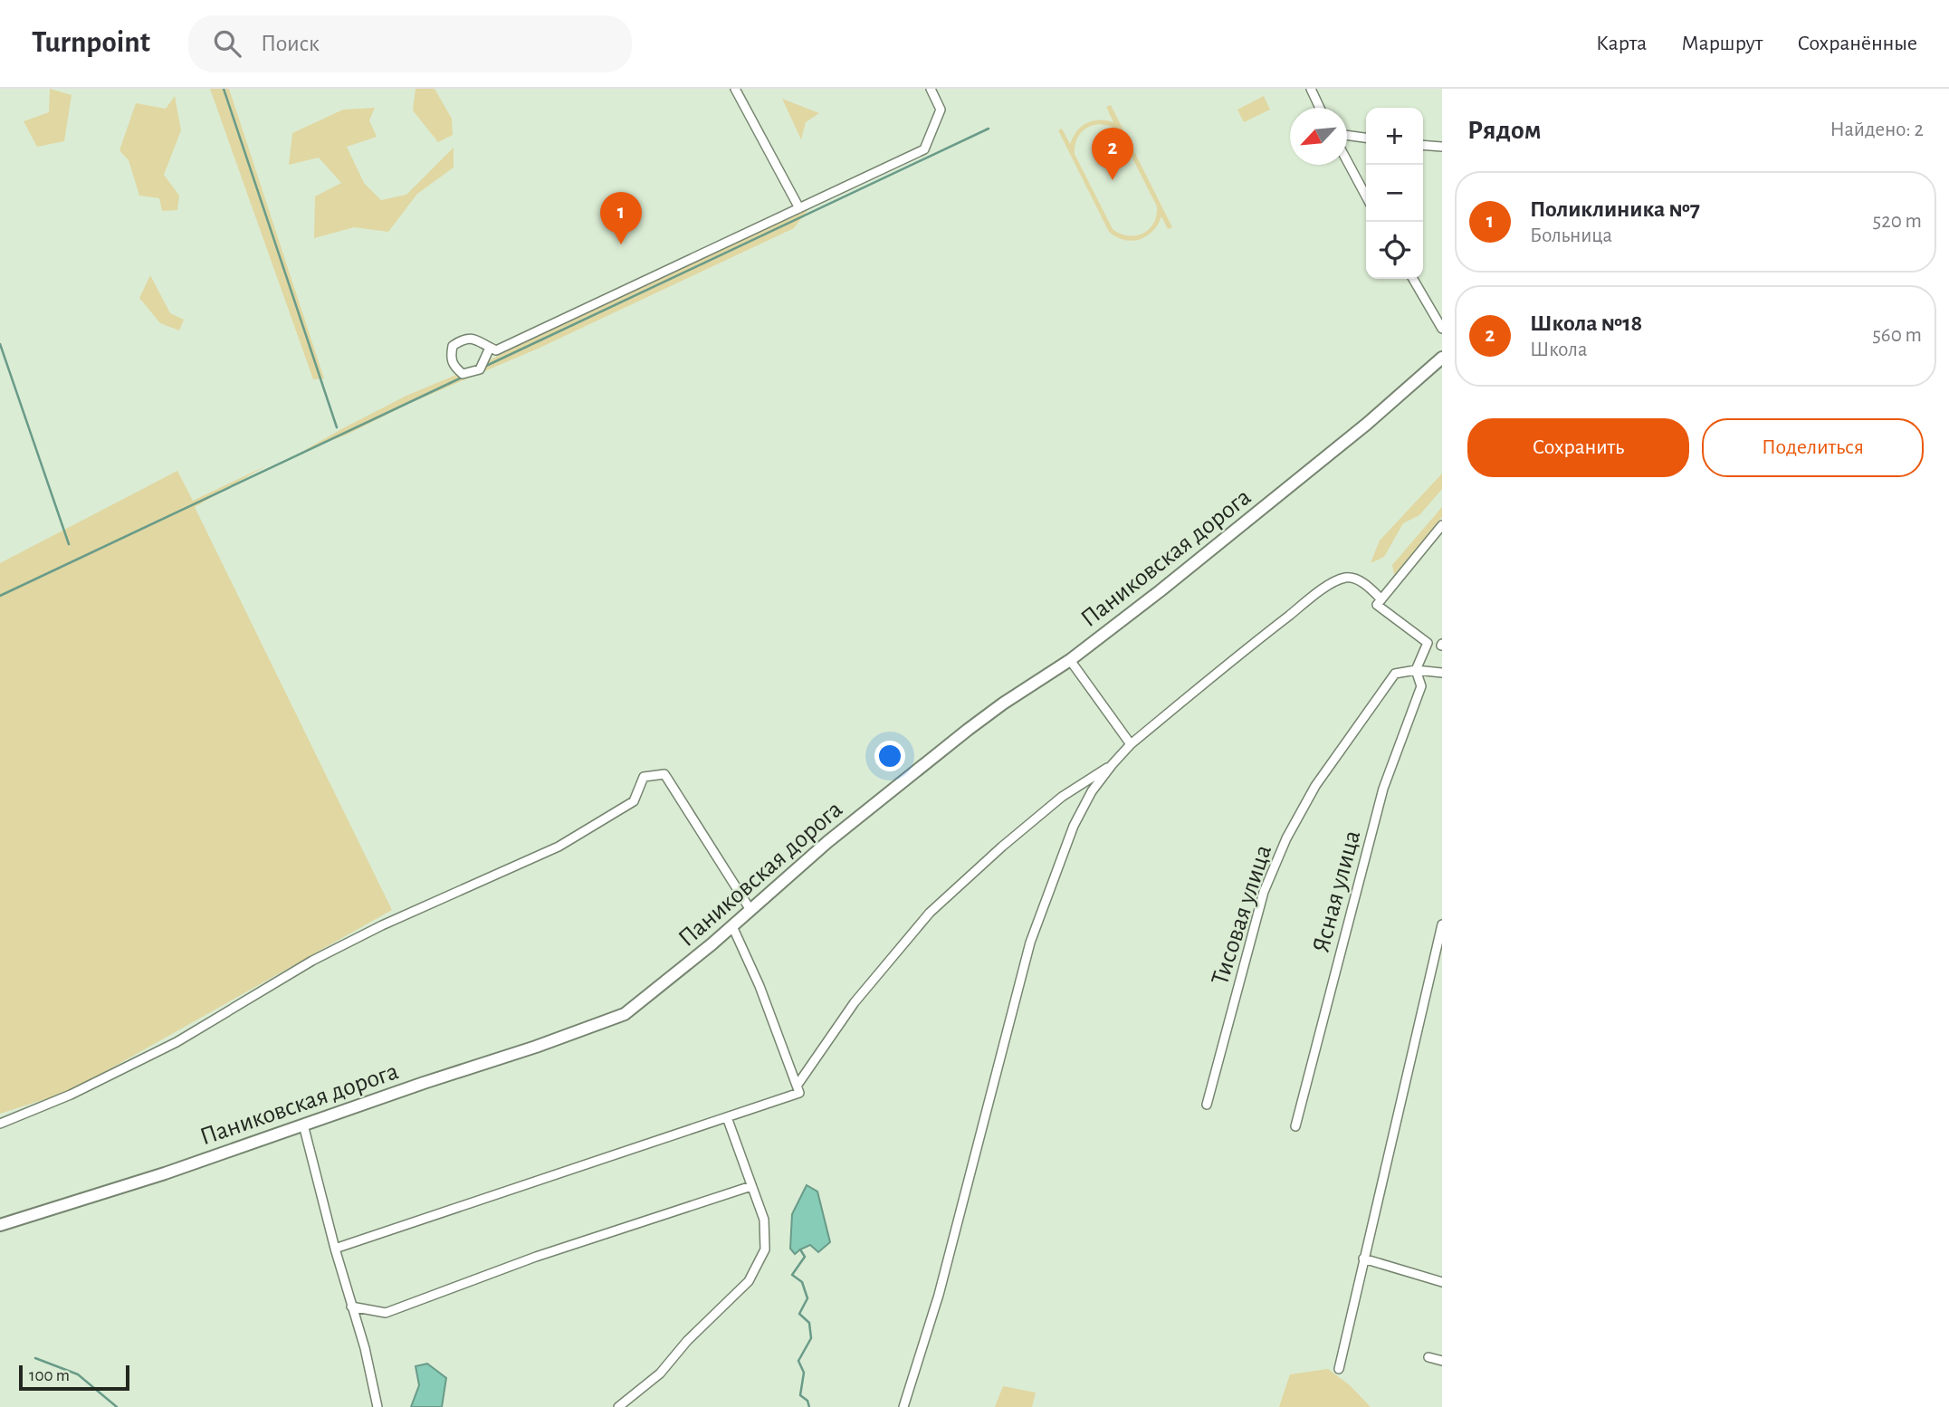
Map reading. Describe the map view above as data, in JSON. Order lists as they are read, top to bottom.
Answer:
{
  "streets": {
    "street": ["Паниковская дорога", "Ясная улица", "Тисовая улица"]
  },
  "crossings": [
    ["Ясная улица", "Тисовая улица"]
  ],
  "scale_bar": "100 m",
  "north": "bottom left",
  "page": {
    "header": "Turnpoint",
    "search": "Поиск",
    "nav": ["Карта", "Маршрут", "Сохранённые"],
    "heading": ["Рядом", "Найдено: 2"],
    "map_buttons": ["+", "−"],
    "pins": ["2", "1"],
    "list": [
      {
        "mark": "1",
        "name": "Поликлиника №7",
        "note": "Больница",
        "value": "520 m"
      },
      {
        "mark": "2",
        "name": "Школа №18",
        "note": "Школа",
        "value": "560 m"
      }
    ],
    "buttons": ["Сохранить", "Поделиться"],
    "scale": "100 m"
  }
}
